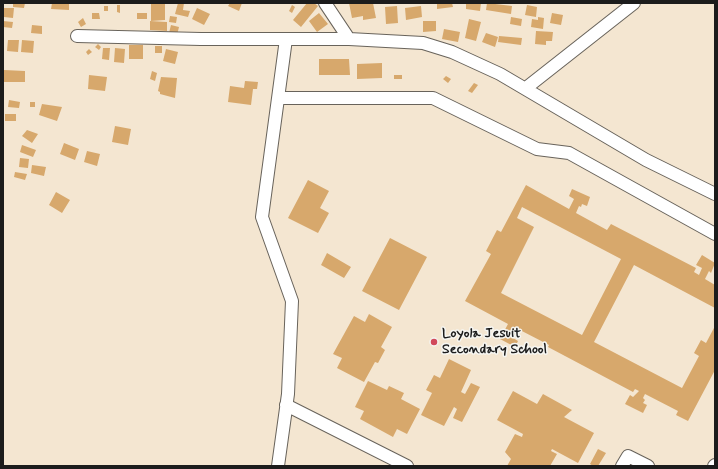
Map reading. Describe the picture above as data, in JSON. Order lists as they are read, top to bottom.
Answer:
{
  "places": ["Loyola Jesuit Secondary School"]
}
